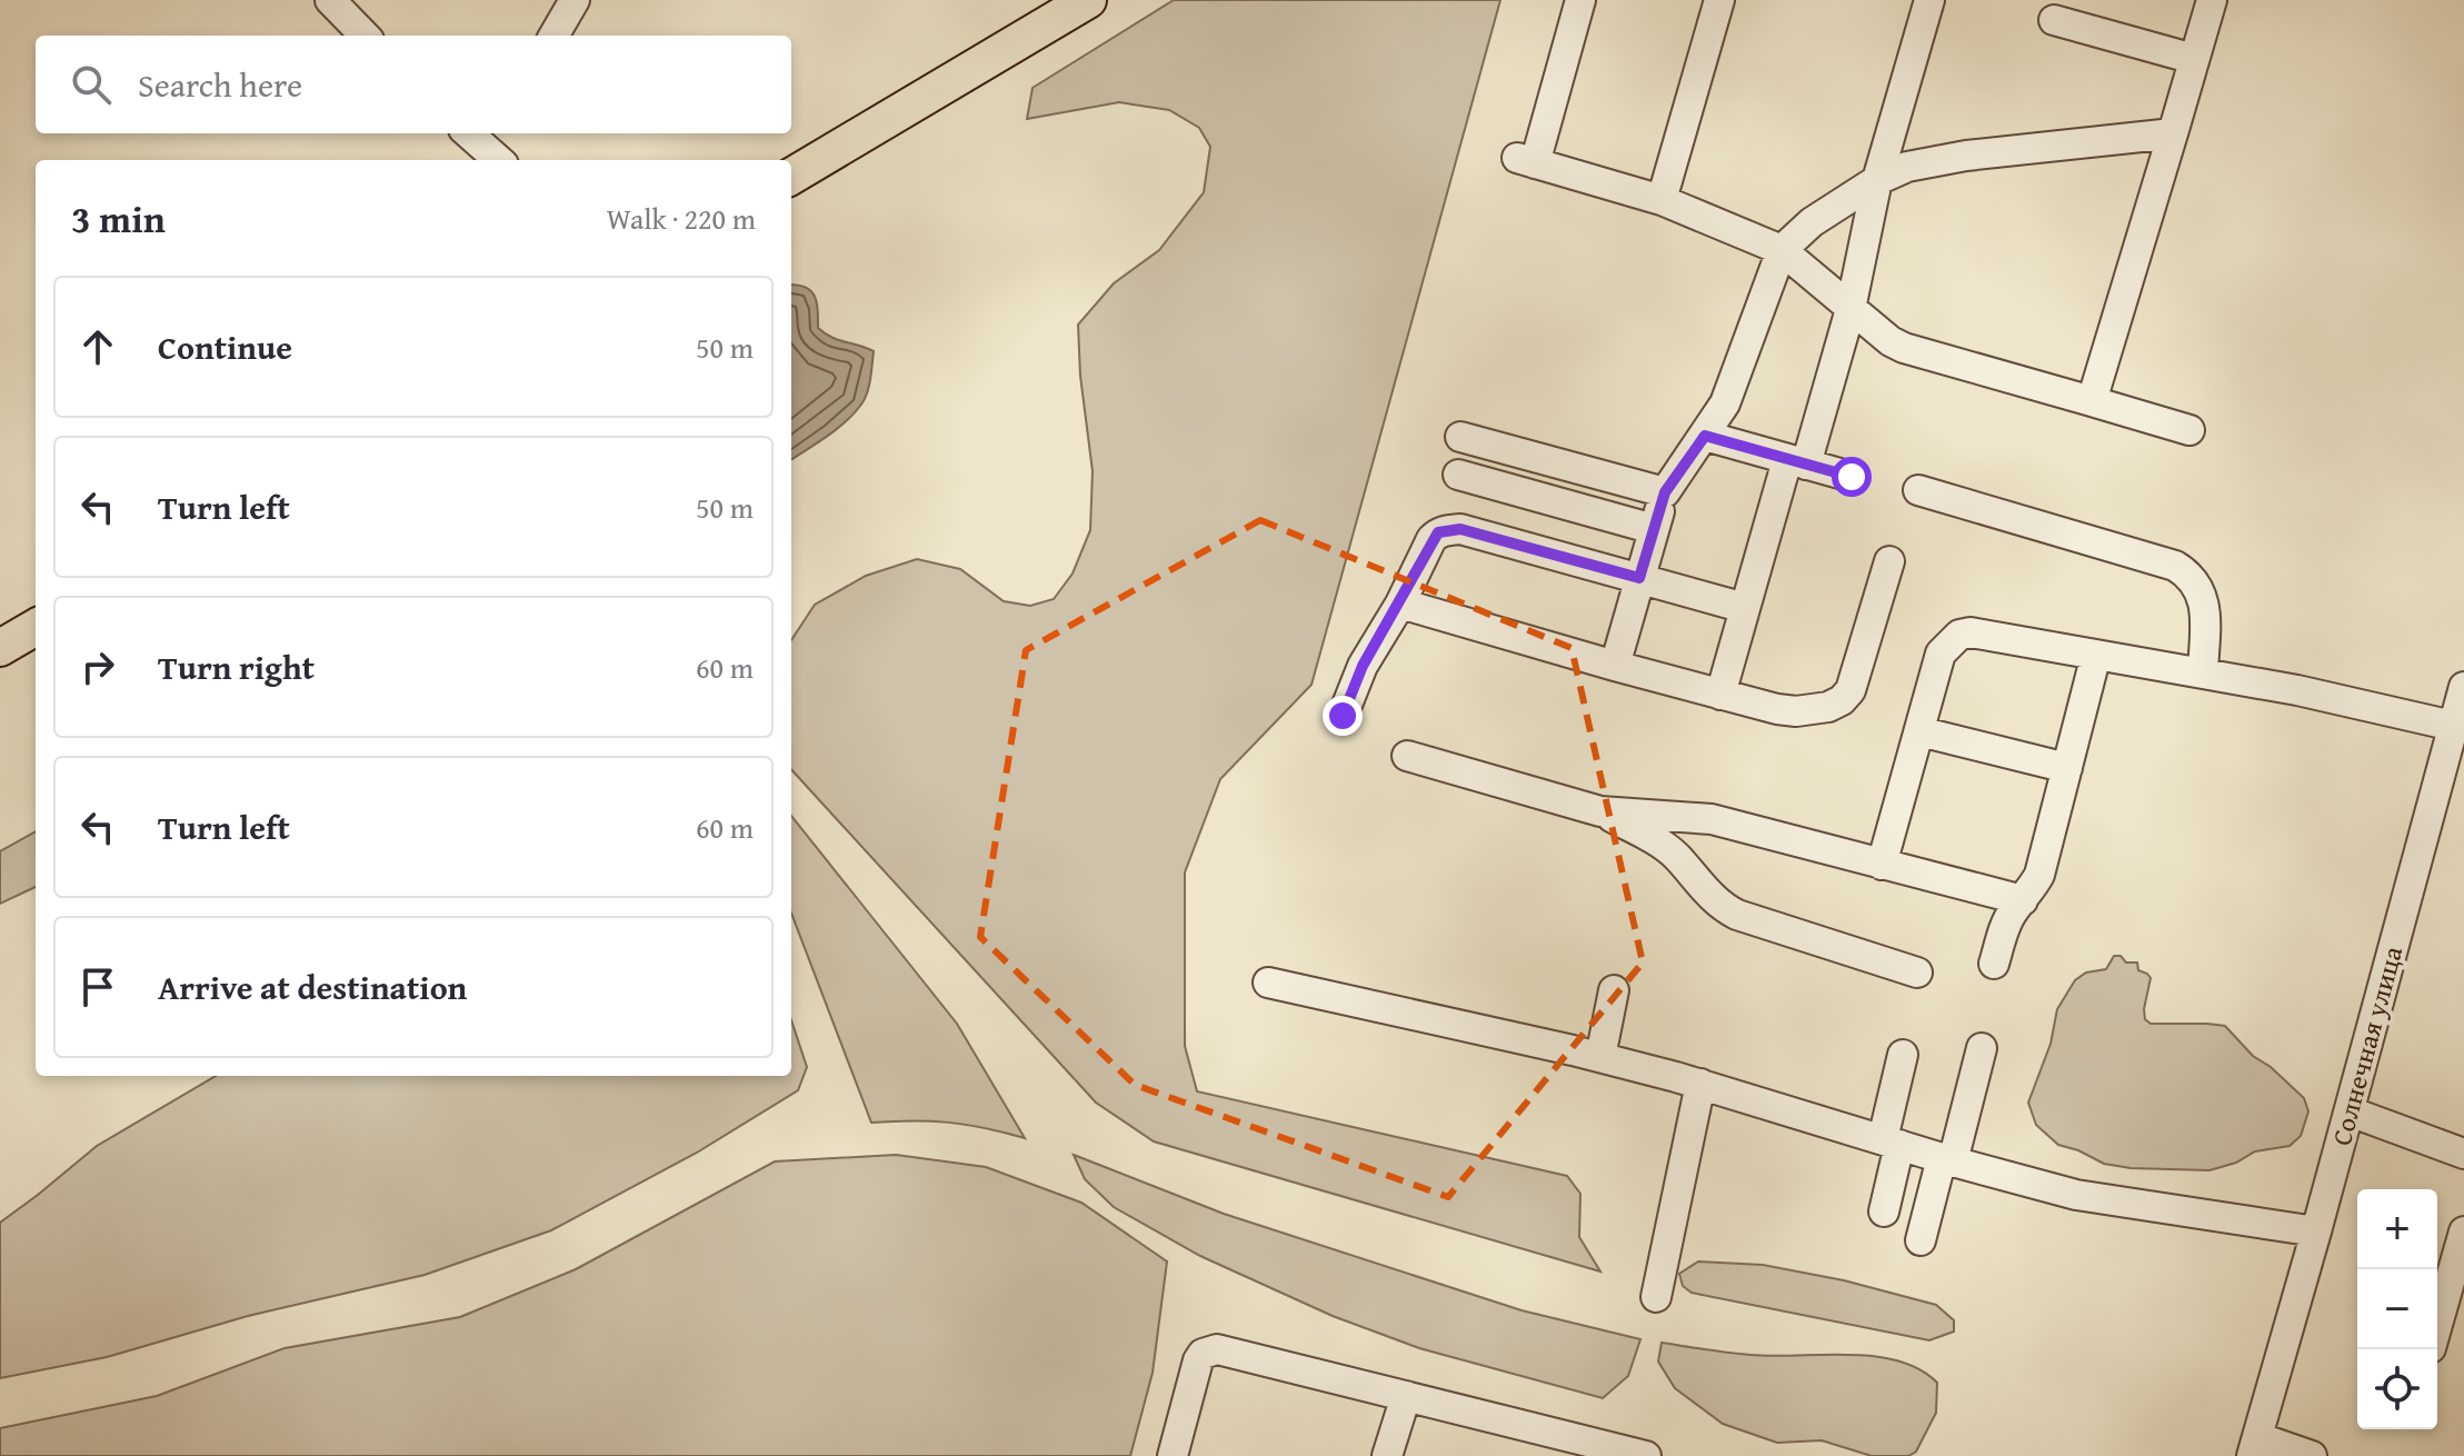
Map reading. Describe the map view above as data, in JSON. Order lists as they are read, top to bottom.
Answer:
{
  "streets": {
    "street": ["Солнечная улица"]
  },
  "page": {
    "search": "Search here",
    "heading": ["3 min", "Walk · 220 m"],
    "list": [
      ["Continue", "50 m"],
      ["Turn left", "50 m"],
      ["Turn right", "60 m"],
      ["Turn left", "60 m"],
      "Arrive at destination"
    ],
    "map_buttons": ["+", "−"]
  }
}
